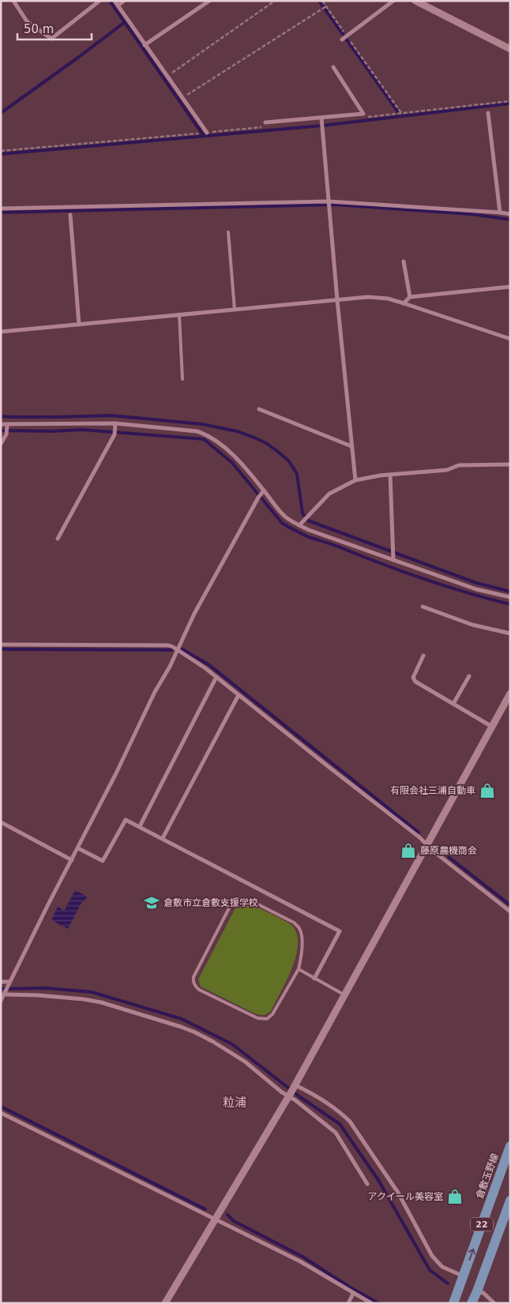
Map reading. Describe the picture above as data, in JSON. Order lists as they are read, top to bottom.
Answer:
{
  "streets": {
    "main road": ["倉敷玉野線", "22"]
  },
  "districts": ["粒浦"],
  "places": {
    "shop": ["有限会社三浦自動車", "藤原農機商会", "アクイール美容室"],
    "school or university": ["倉敷市立倉敷支援学校"]
  },
  "scale_bar": "50 m"
}
